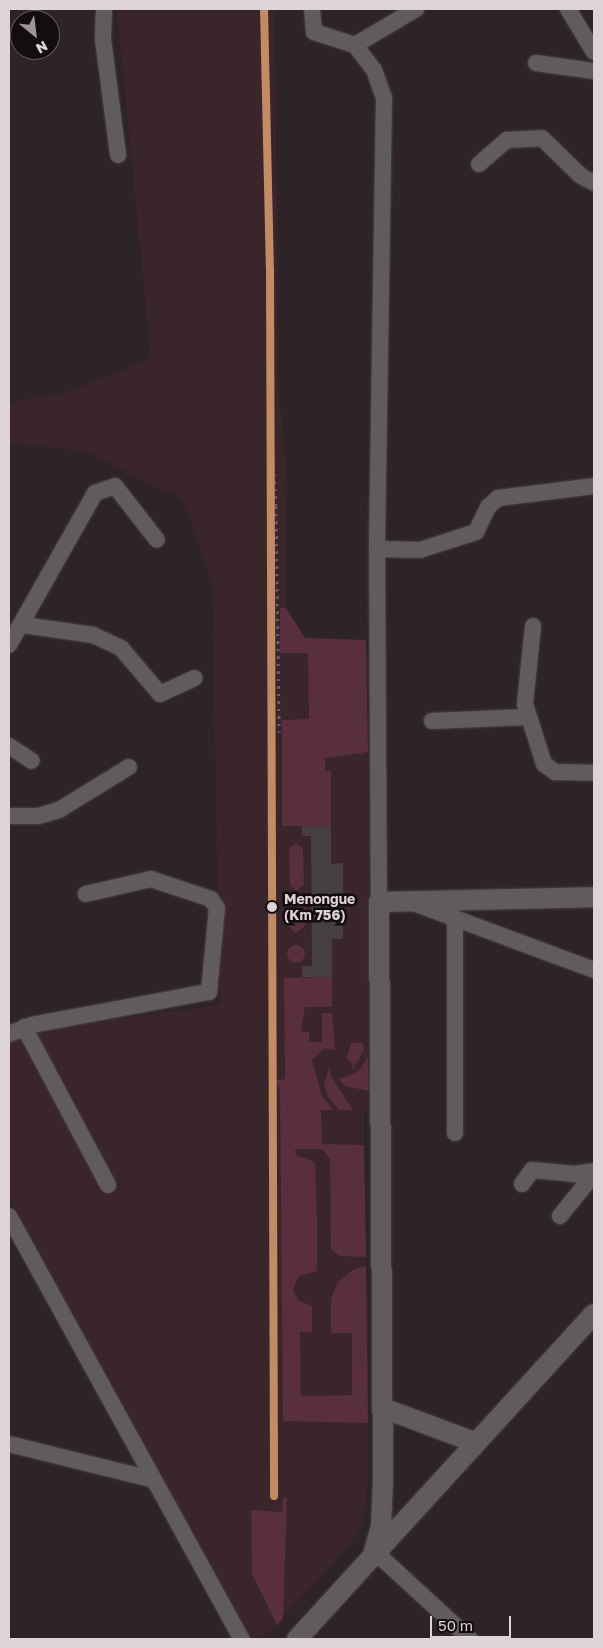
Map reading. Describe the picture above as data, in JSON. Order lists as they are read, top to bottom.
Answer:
{
  "places": ["Menongue (Km 756)"],
  "scale_bar": "50 m",
  "north": "bottom right"
}
